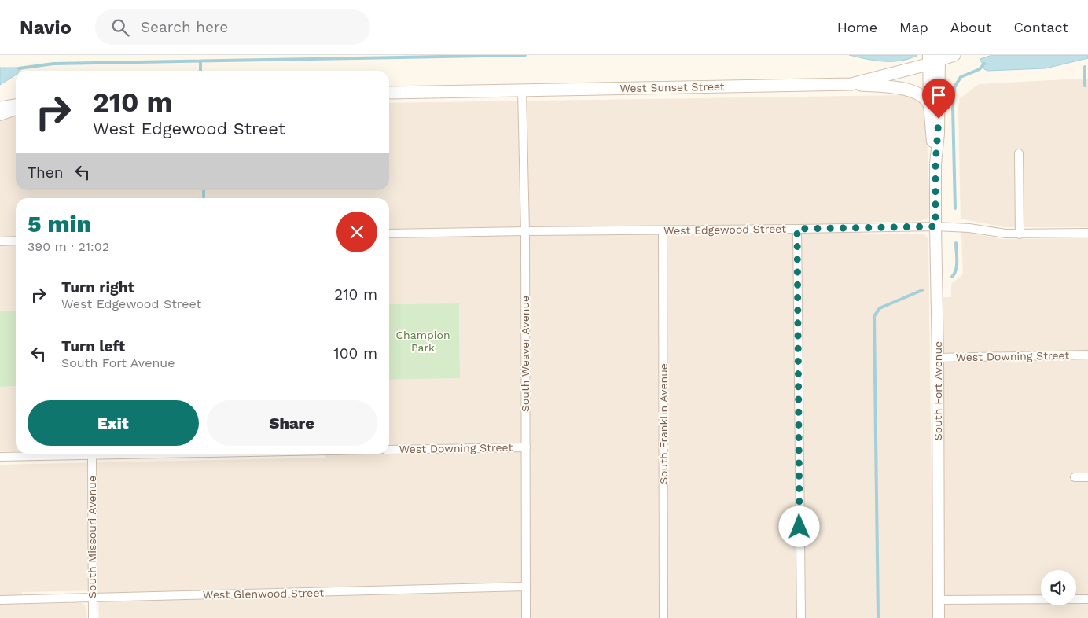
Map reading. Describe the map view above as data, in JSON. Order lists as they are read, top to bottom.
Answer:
{
  "streets": {
    "main road": ["West Sunset Street"],
    "street": [
      "West Edgewood Street",
      "South Weaver Avenue",
      "West Downing Street",
      "South Fort Avenue",
      "South Franklin Avenue",
      "South Missouri Avenue",
      "West Glenwood Street"
    ]
  },
  "crossings": [
    ["West Sunset Street", "South Weaver Avenue"],
    ["West Sunset Street", "South Fort Avenue"],
    ["West Edgewood Street", "South Weaver Avenue"],
    ["West Edgewood Street", "South Fort Avenue"],
    ["West Edgewood Street", "South Franklin Avenue"],
    ["South Weaver Avenue", "West Downing Street"],
    ["South Weaver Avenue", "West Glenwood Street"],
    ["West Downing Street", "South Fort Avenue"],
    ["South Missouri Avenue", "West Glenwood Street"]
  ],
  "parks": ["Champion Park"],
  "page": {
    "header": "Navio",
    "search": "Search here",
    "nav": [
      "Home",
      "Map",
      "About",
      "Contact"
    ],
    "turn": ["210 m", "West Edgewood Street"],
    "then": "Then",
    "heading": ["5 min", "390 m · 21:02"],
    "list": [
      {
        "name": "Turn right",
        "note": "West Edgewood Street",
        "value": "210 m"
      },
      {
        "name": "Turn left",
        "note": "South Fort Avenue",
        "value": "100 m"
      }
    ],
    "buttons": ["Exit", "Share"]
  }
}
